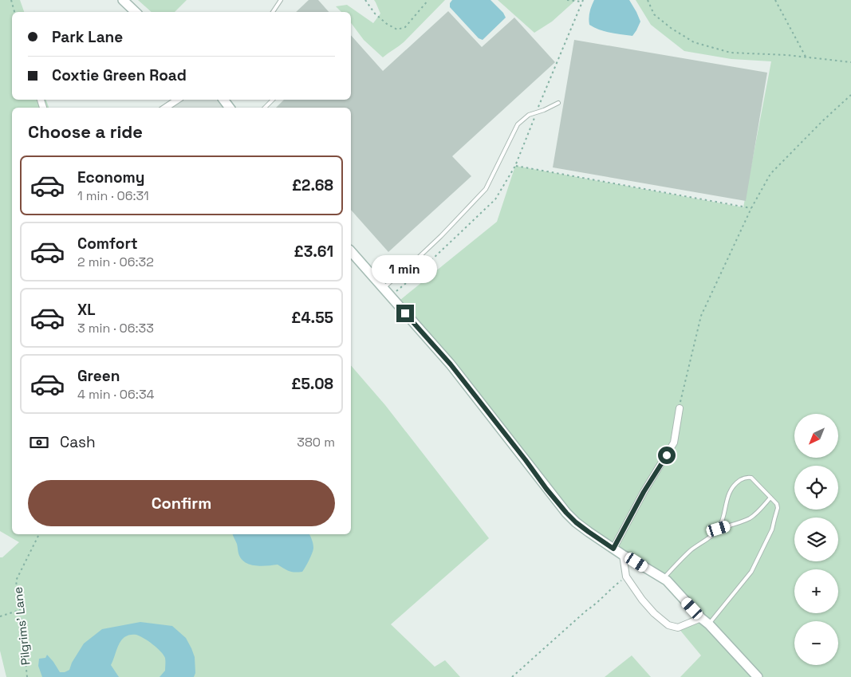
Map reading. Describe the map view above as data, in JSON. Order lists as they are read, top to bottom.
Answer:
{
  "streets": {
    "path": ["Pilgrims' Lane"]
  },
  "north": "bottom left",
  "page": {
    "banner": ["Park Lane", "Coxtie Green Road"],
    "heading": "Choose a ride",
    "list": [
      {
        "name": "Economy",
        "note": "1 min · 06:31",
        "value": "£2.68"
      },
      {
        "name": "Comfort",
        "note": "2 min · 06:32",
        "value": "£3.61"
      },
      {
        "name": "XL",
        "note": "3 min · 06:33",
        "value": "£4.55"
      },
      {
        "name": "Green",
        "note": "4 min · 06:34",
        "value": "£5.08"
      }
    ],
    "bubble": "1 min",
    "map_buttons": ["+", "−"],
    "pay": ["Cash", "380 m"],
    "buttons": "Confirm"
  }
}
